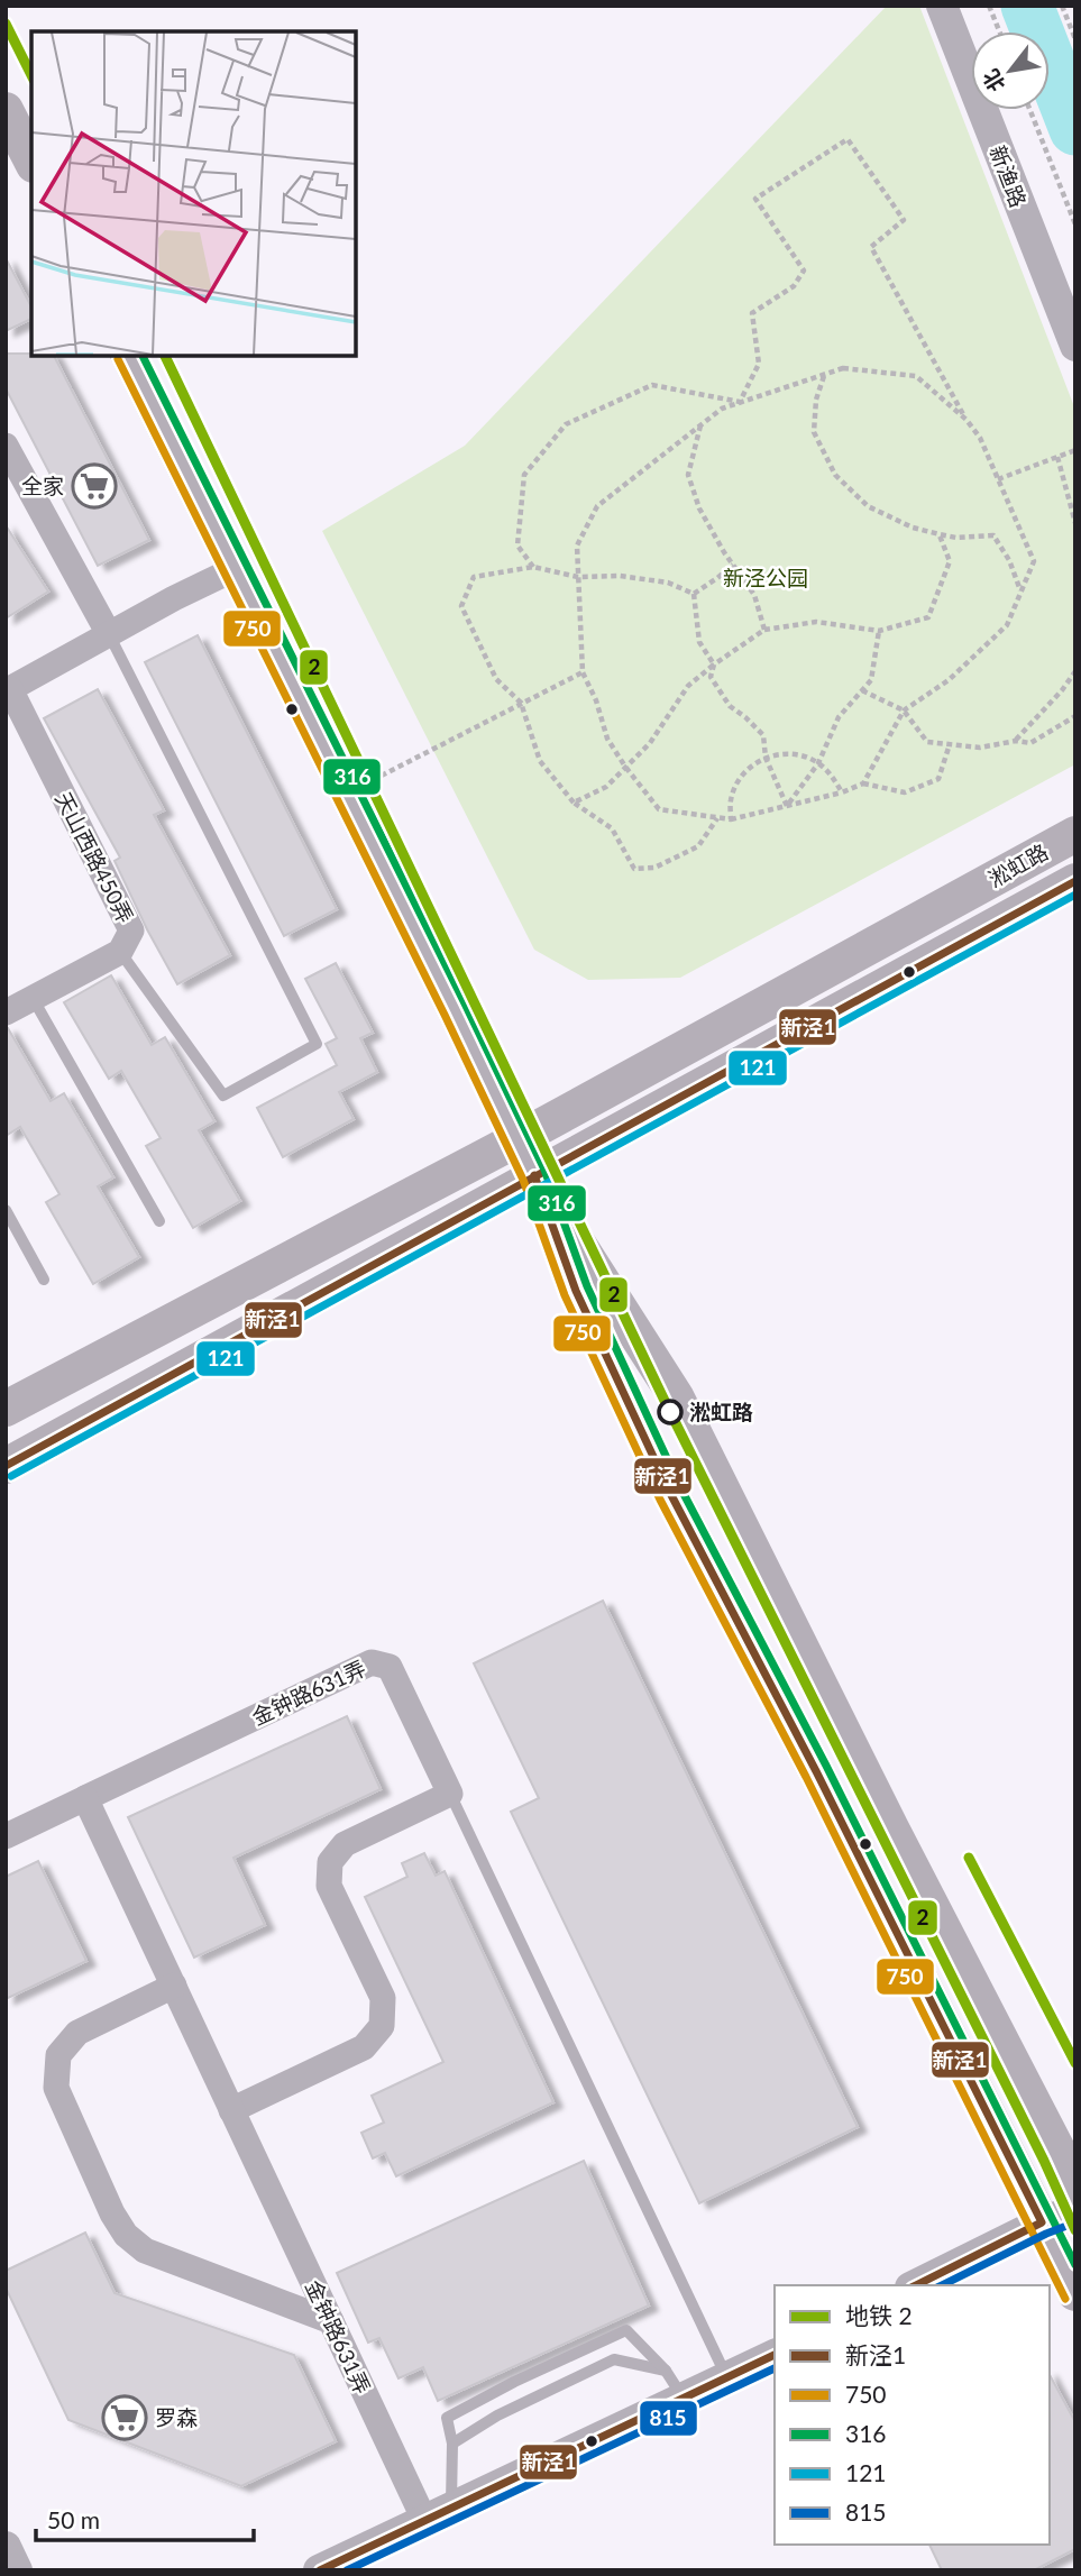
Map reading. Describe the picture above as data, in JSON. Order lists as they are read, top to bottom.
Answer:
{
  "streets": {
    "main road": ["淞虹路"],
    "street": ["新渔路", "天山西路450弄", "金钟路631弄"]
  },
  "parks": ["新泾公园"],
  "places": {
    "supermarket": ["全家", "罗森"],
    "other": ["淞虹路"]
  },
  "lines": [
    "metro line 2",
    "transit line 316",
    "transit line 750",
    "transit line 新泾1",
    "transit line 121",
    "transit line 815"
  ],
  "legend": [
    "地铁 2",
    "新泾1",
    "750",
    "316",
    "121",
    "815"
  ],
  "scale_bar": "50 m",
  "north": "bottom left"
}
